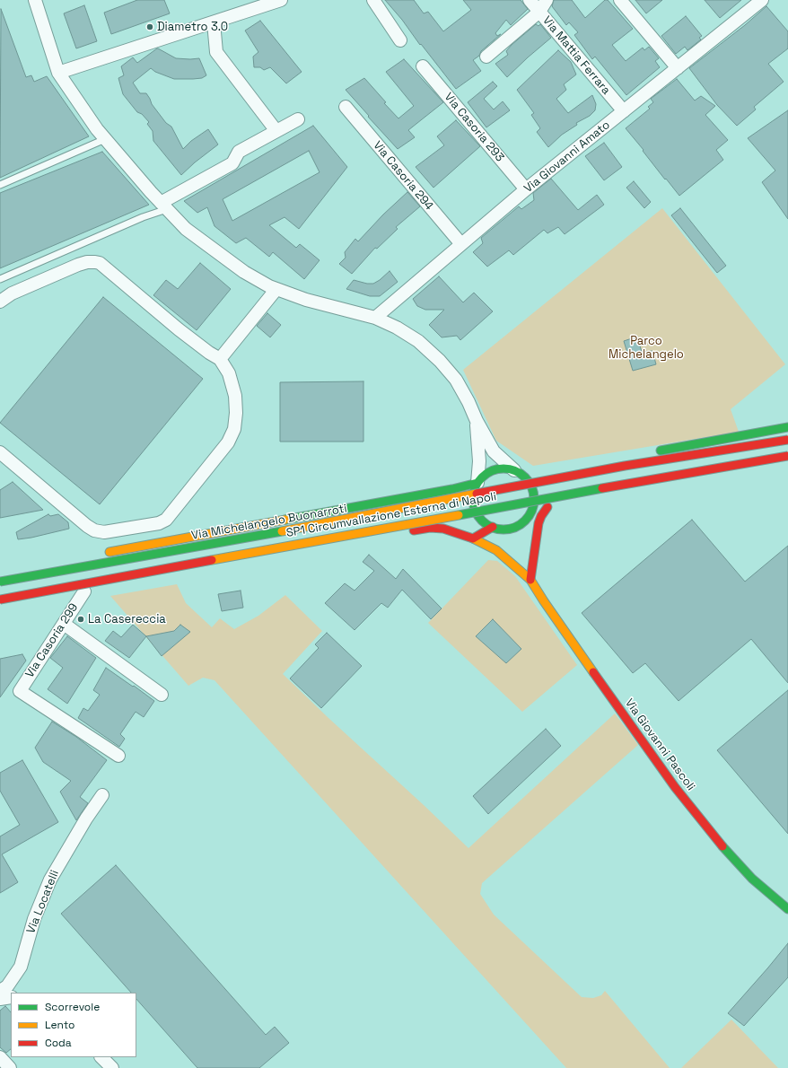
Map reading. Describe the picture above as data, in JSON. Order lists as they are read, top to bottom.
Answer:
{
  "streets": {
    "main road": ["SP1 Circumvallazione Esterna di Napoli", "Via Michelangelo Buonarroti", "Via Giovanni Pascoli"],
    "street": [
      "Via Mattia Ferrara",
      "Via Casoria 293",
      "Via Giovanni Amato",
      "Via Casoria 294",
      "Via Casoria 299",
      "Via Locatelli"
    ]
  },
  "crossings": [
    ["Via Mattia Ferrara", "Via Giovanni Amato"],
    ["Via Casoria 293", "Via Giovanni Amato"],
    ["Via Giovanni Amato", "Via Casoria 294"],
    ["Via Casoria 299", "Via Giovanni Pascoli"]
  ],
  "parks": ["Parco Michelangelo"],
  "places": ["Diametro 3.0", "La Casereccia"],
  "legend": ["Scorrevole", "Lento", "Coda"]
}
